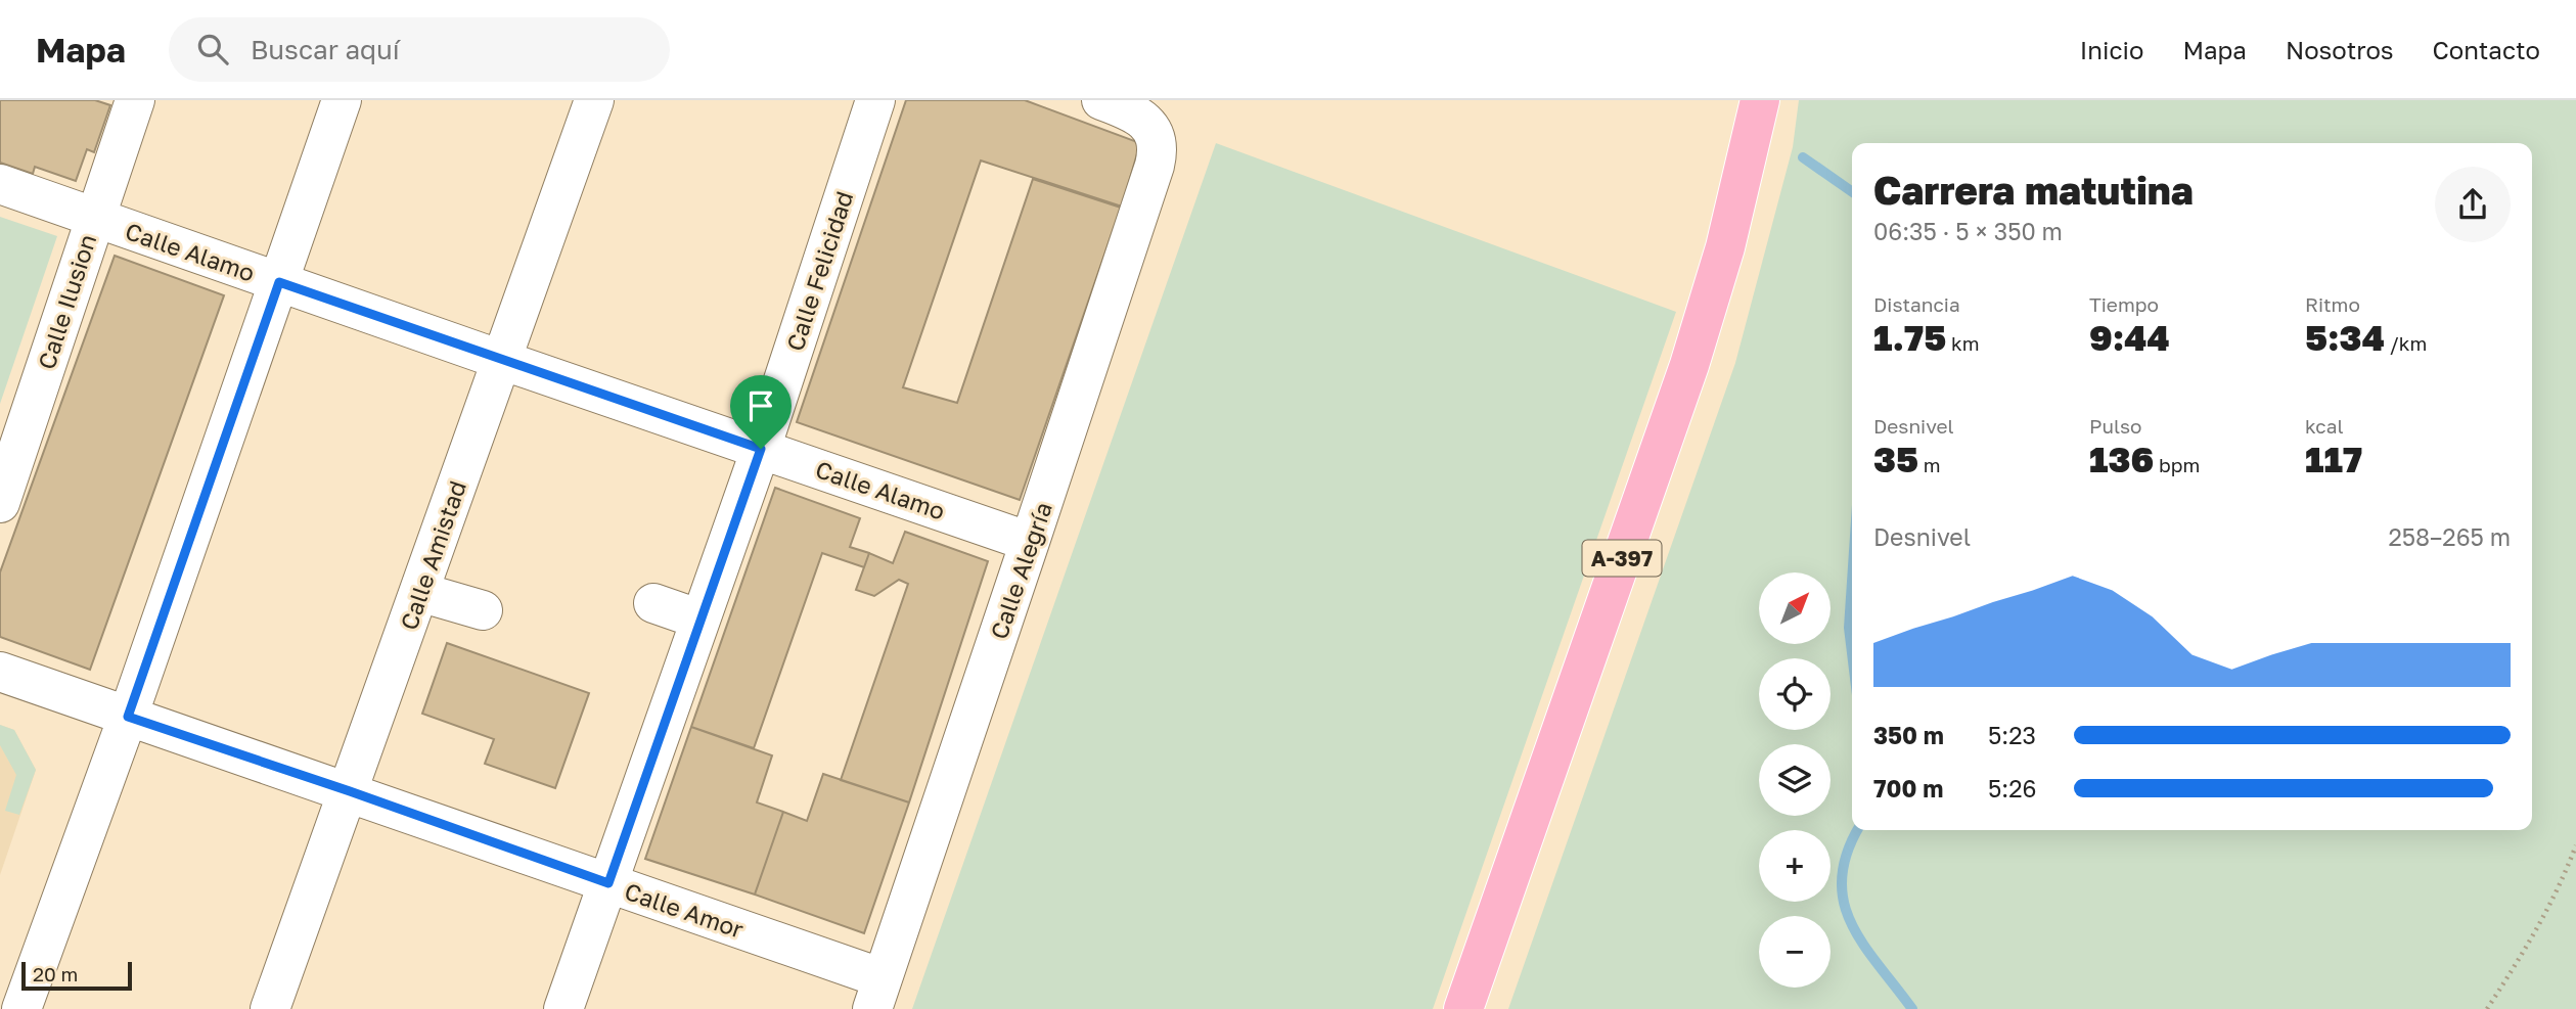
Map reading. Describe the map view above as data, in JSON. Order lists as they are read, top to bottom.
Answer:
{
  "streets": {
    "main road": ["A-397"],
    "street": [
      "Calle Alamo",
      "Calle Felicidad",
      "Calle Ilusion",
      "Calle Amistad",
      "Calle Alegría",
      "Calle Amor"
    ]
  },
  "crossings": [
    ["Calle Alamo", "Calle Felicidad"],
    ["Calle Alamo", "Calle Ilusion"],
    ["Calle Alamo", "Calle Amistad"],
    ["Calle Alamo", "Calle Alegría"],
    ["Calle Felicidad", "Calle Amor"],
    ["Calle Amistad", "Calle Amor"],
    ["Calle Alegría", "Calle Amor"]
  ],
  "scale_bar": "20 m",
  "north": "top right",
  "page": {
    "header": "Mapa",
    "search": "Buscar aquí",
    "nav": [
      "Inicio",
      "Mapa",
      "Nosotros",
      "Contacto"
    ],
    "heading": ["Carrera matutina", "06:35 · 5 × 350 m"],
    "stats": [
      ["Distancia", "1.75 km"],
      ["Tiempo", "9:44"],
      ["Ritmo", "5:34 /km"],
      ["Desnivel", "35 m"],
      ["Pulso", "136 bpm"],
      ["kcal", "117"]
    ],
    "chart": ["Desnivel", "258–265 m"],
    "map_buttons": ["+", "−"],
    "list": [
      {
        "name": "350 m",
        "note": "5:23"
      },
      {
        "name": "700 m",
        "note": "5:26"
      }
    ],
    "scale": "20 m"
  }
}
